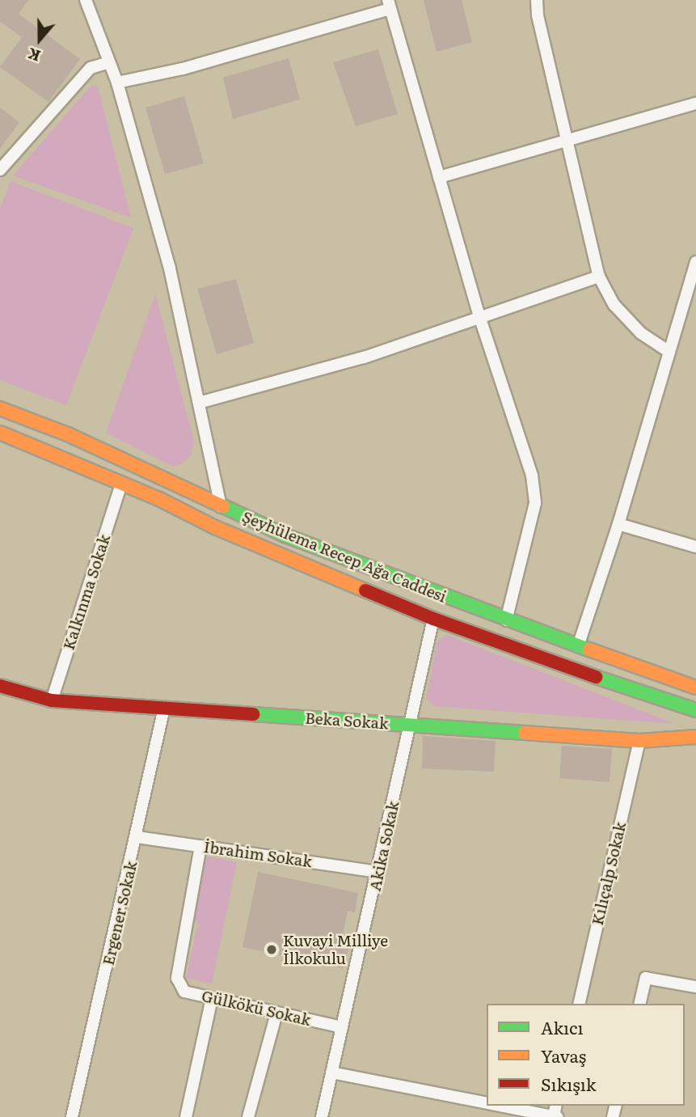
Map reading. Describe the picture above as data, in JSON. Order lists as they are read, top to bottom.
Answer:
{
  "streets": {
    "street": [
      "Şeyhülema Recep Ağa Caddesi",
      "Kalkınma Sokak",
      "Beka Sokak",
      "Akika Sokak",
      "İbrahim Sokak",
      "Kılıçalp Sokak",
      "Ergener Sokak",
      "Gülkökü Sokak"
    ]
  },
  "crossings": [
    ["Şeyhülema Recep Ağa Caddesi", "Kalkınma Sokak"],
    ["Şeyhülema Recep Ağa Caddesi", "Akika Sokak"],
    ["Kalkınma Sokak", "Beka Sokak"],
    ["Beka Sokak", "Akika Sokak"],
    ["Beka Sokak", "Kılıçalp Sokak"],
    ["Beka Sokak", "Ergener Sokak"],
    ["Akika Sokak", "İbrahim Sokak"],
    ["Akika Sokak", "Gülkökü Sokak"],
    ["İbrahim Sokak", "Ergener Sokak"],
    ["İbrahim Sokak", "Gülkökü Sokak"]
  ],
  "places": ["Kuvayi Milliye İlkokulu"],
  "legend": ["Akıcı", "Yavaş", "Sıkışık"],
  "north": "bottom"
}
